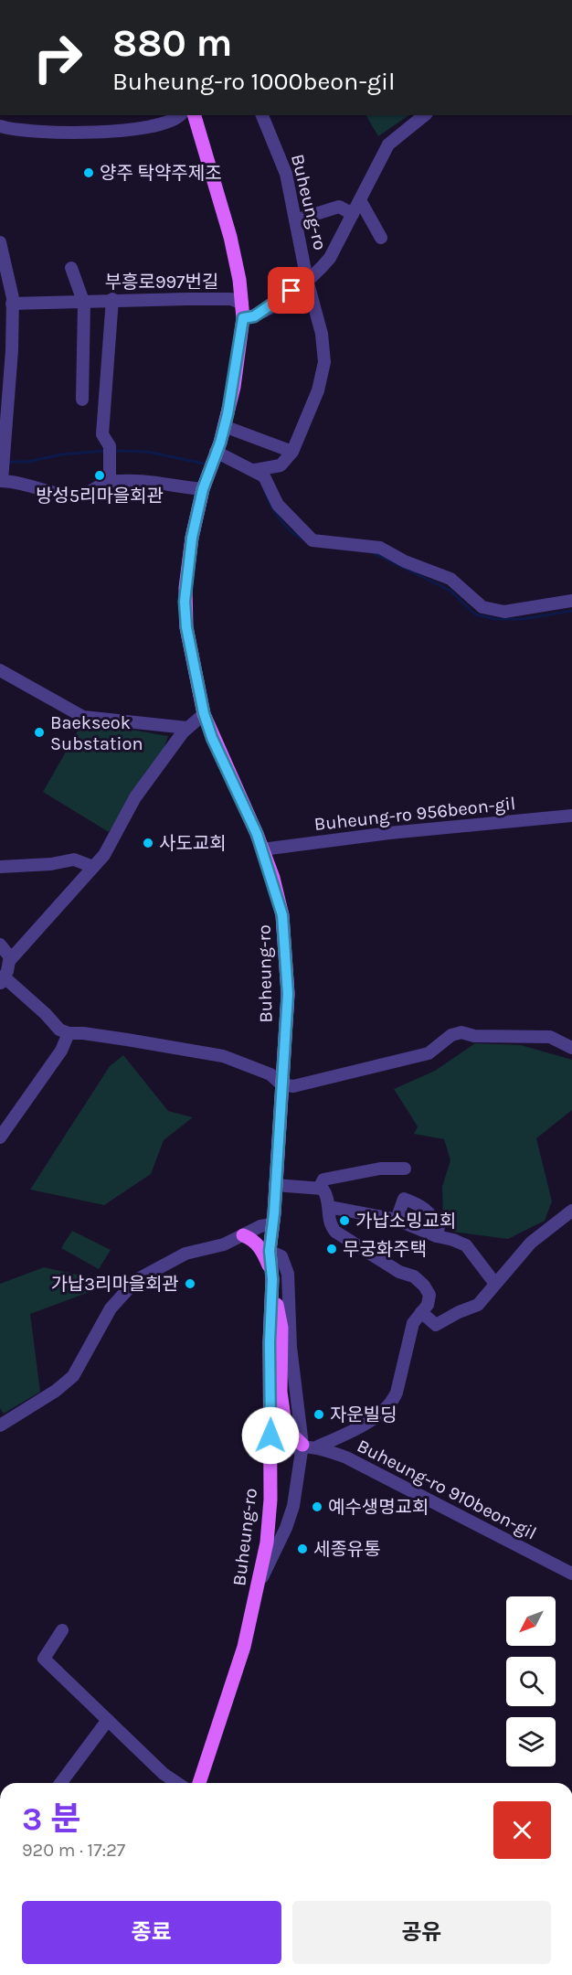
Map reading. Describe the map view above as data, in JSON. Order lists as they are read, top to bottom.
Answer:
{
  "streets": {
    "main road": ["Buheung-ro"],
    "street": ["부흥로997번길", "Buheung-ro 956beon-gil", "Buheung-ro 910beon-gil"]
  },
  "crossings": [
    ["Buheung-ro", "부흥로997번길"],
    ["Buheung-ro", "Buheung-ro 956beon-gil"],
    ["Buheung-ro", "Buheung-ro 910beon-gil"]
  ],
  "places": [
    "양주 탁약주제조",
    "방성5리마을회관",
    "Baekseok Substation",
    "사도교회",
    "가납소밍교회",
    "무궁화주택",
    "가납3리마을회관",
    "자운빌딩",
    "예수생명교회",
    "세종유통"
  ],
  "north": "bottom left",
  "page": {
    "turn": ["880 m", "Buheung-ro 1000beon-gil"],
    "heading": ["3 분", "920 m · 17:27"],
    "buttons": ["종료", "공유"]
  }
}
